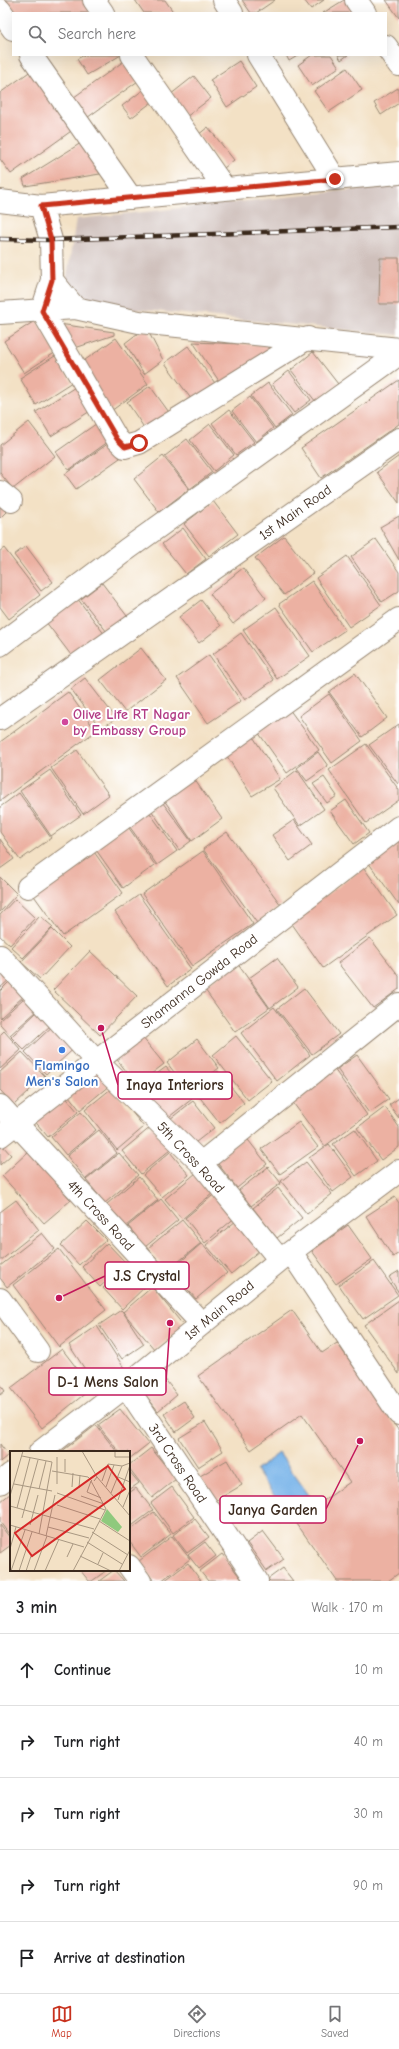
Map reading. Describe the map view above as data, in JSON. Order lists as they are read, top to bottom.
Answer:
{
  "streets": {
    "street": [
      "1st Main Road",
      "Shamanna Gowda Road",
      "5th Cross Road",
      "4th Cross Road",
      "3rd Cross Road"
    ]
  },
  "crossings": [
    ["1st Main Road", "5th Cross Road"],
    ["1st Main Road", "4th Cross Road"],
    ["1st Main Road", "3rd Cross Road"],
    ["Shamanna Gowda Road", "5th Cross Road"],
    ["Shamanna Gowda Road", "4th Cross Road"]
  ],
  "places": [
    "Olive Life RT Nagar by Embassy Group",
    "Inaya Interiors",
    "Flamingo Men's Salon",
    "J.S Crystal",
    "D-1 Mens Salon",
    "Janya Garden"
  ],
  "page": {
    "search": "Search here",
    "heading": ["3 min", "Walk · 170 m"],
    "list": [
      ["Continue", "10 m"],
      ["Turn right", "40 m"],
      ["Turn right", "30 m"],
      ["Turn right", "90 m"],
      "Arrive at destination"
    ],
    "nav": ["Map", "Directions", "Saved"]
  }
}
